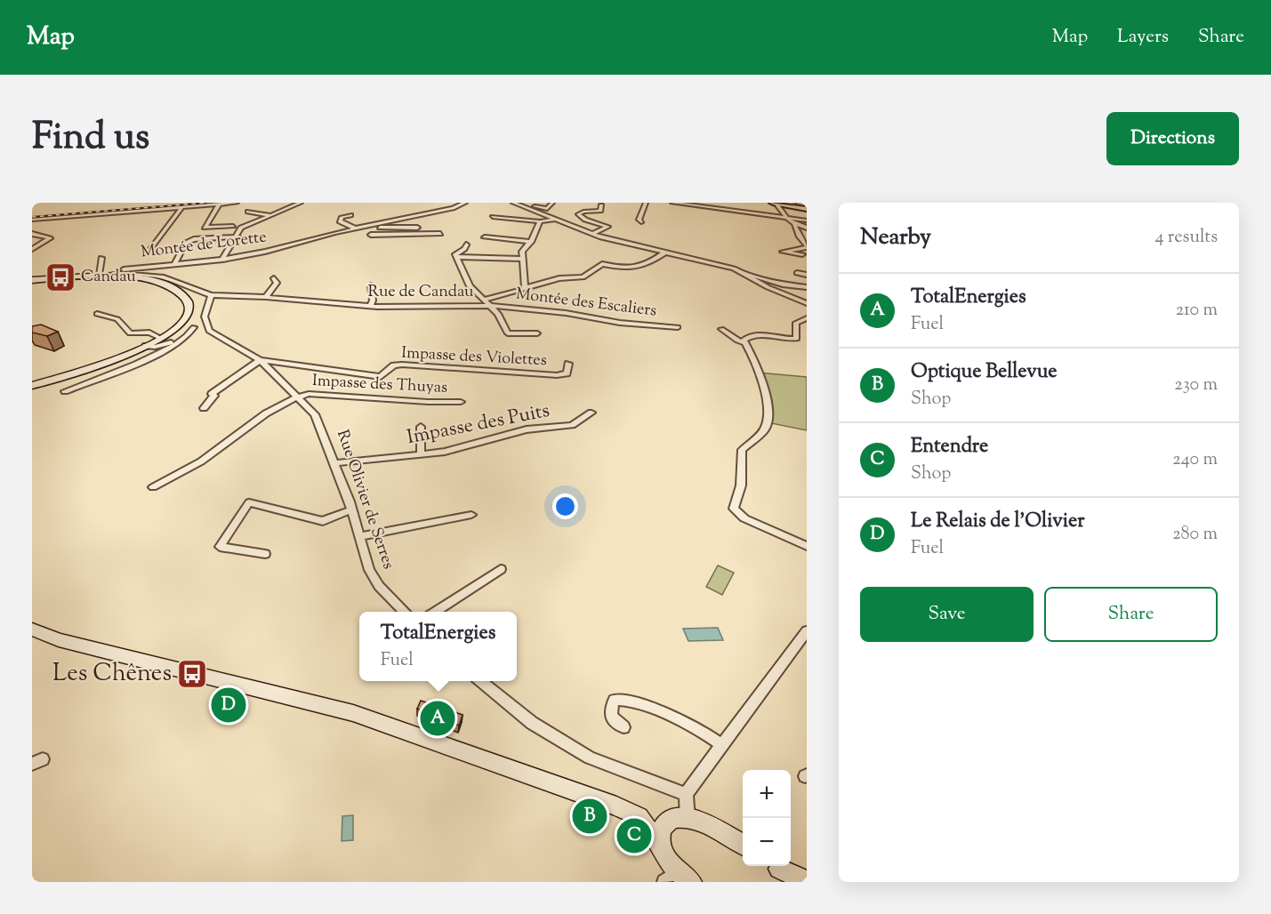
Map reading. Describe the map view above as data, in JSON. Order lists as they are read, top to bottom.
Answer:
{
  "streets": {
    "street": [
      "Montée de Lorette",
      "Rue de Candau",
      "Montée des Escaliers",
      "Impasse des Violettes",
      "Impasse des Thuyas",
      "Impasse des Puits",
      "Rue Olivier de Serres"
    ]
  },
  "crossings": [
    ["Rue de Candau", "Montée des Escaliers"],
    ["Rue de Candau", "Rue Olivier de Serres"],
    ["Impasse des Violettes", "Rue Olivier de Serres"],
    ["Impasse des Thuyas", "Rue Olivier de Serres"],
    ["Impasse des Puits", "Rue Olivier de Serres"]
  ],
  "places": {
    "bus stop": ["Candau", "Les Chênes"]
  },
  "page": {
    "header": "Map",
    "nav": ["Map", "Layers", "Share"],
    "title": "Find us",
    "buttons": [
      "Directions",
      ["Save", "Share"]
    ],
    "heading": ["Nearby", "4 results"],
    "list": [
      {
        "mark": "A",
        "name": "TotalEnergies",
        "note": "Fuel",
        "value": "210 m"
      },
      {
        "mark": "B",
        "name": "Optique Bellevue",
        "note": "Shop",
        "value": "230 m"
      },
      {
        "mark": "C",
        "name": "Entendre",
        "note": "Shop",
        "value": "240 m"
      },
      {
        "mark": "D",
        "name": "Le Relais de l'Olivier",
        "note": "Fuel",
        "value": "280 m"
      }
    ],
    "popup": ["TotalEnergies", "Fuel"],
    "pins": [
      "D",
      "A",
      "B",
      "C"
    ],
    "map_buttons": ["+", "−"]
  }
}
